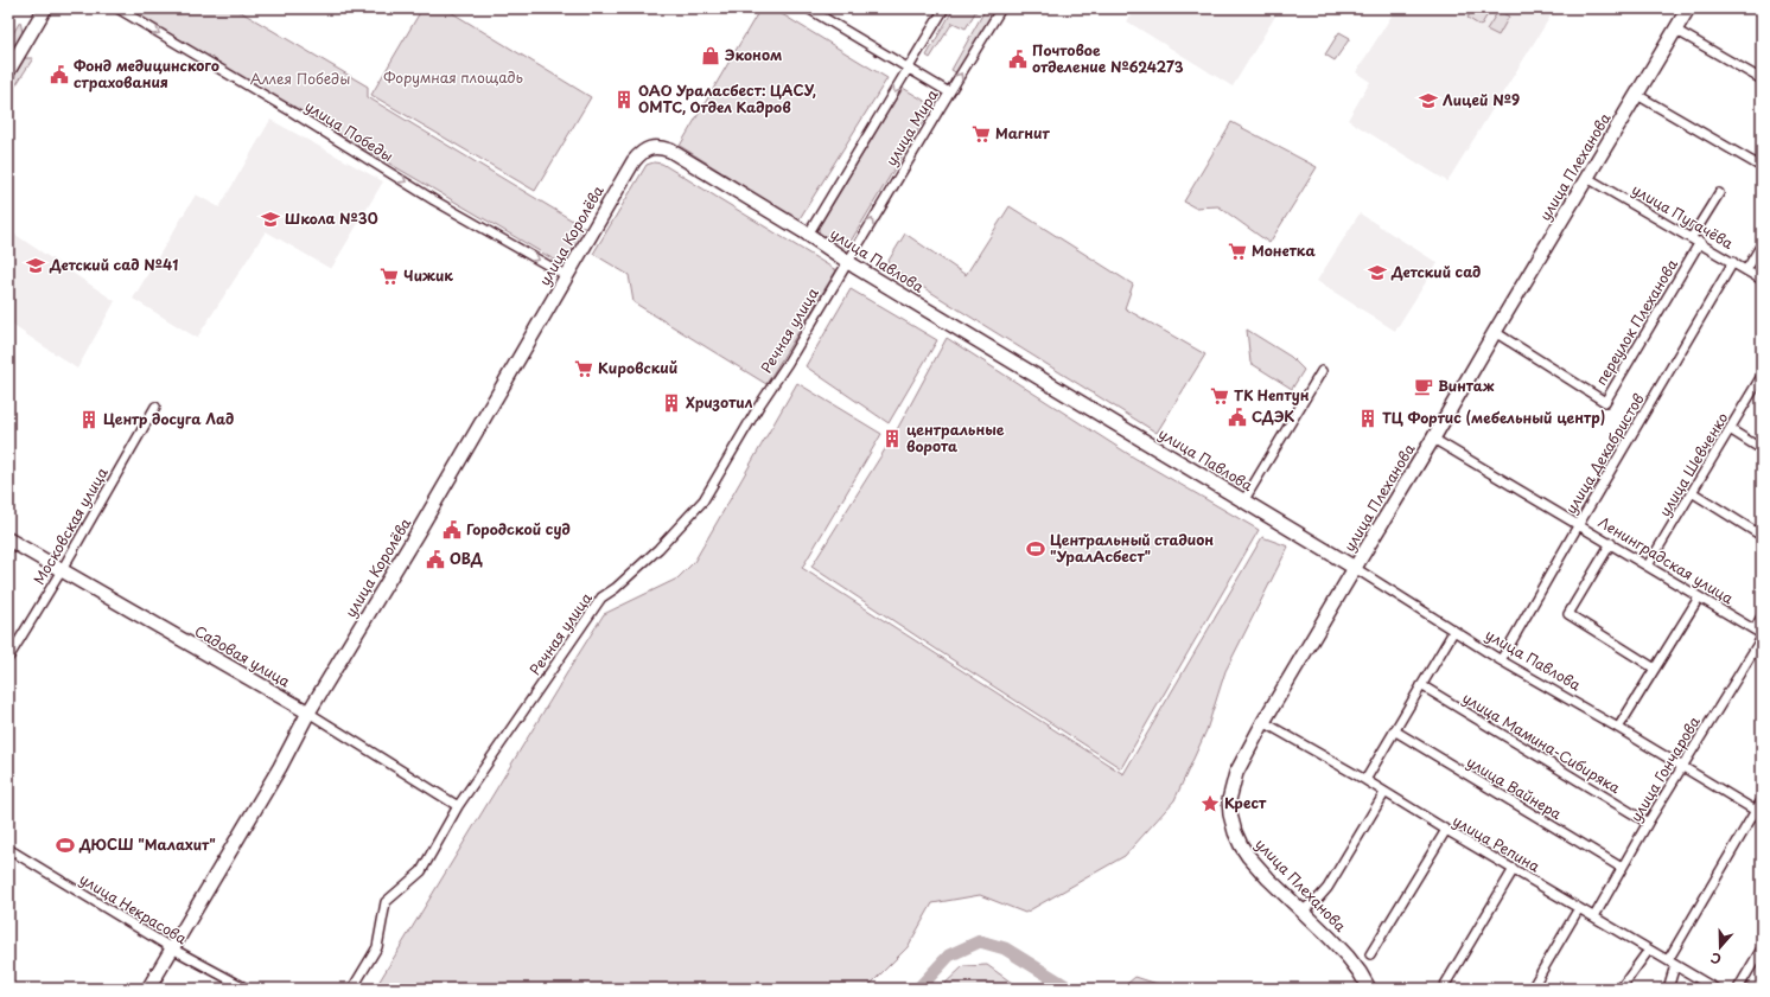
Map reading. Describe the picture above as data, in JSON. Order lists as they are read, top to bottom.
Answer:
{
  "streets": {
    "street": [
      "улица Мира",
      "улица Победы",
      "улица Плеханова",
      "улица Пугачёва",
      "улица Королёва",
      "улица Павлова",
      "переулок Плеханова",
      "Речная улица",
      "улица Декабристов",
      "улица Шевченко",
      "Московская улица",
      "Ленинградская улица",
      "Садовая улица",
      "улица Мамина-Сибиряка",
      "улица Гончарова",
      "улица Вайнера",
      "улица Репина",
      "улица Некрасова"
    ]
  },
  "crossings": [
    ["улица Мира", "улица Павлова"],
    ["улица Мира", "Речная улица"],
    ["улица Победы", "улица Королёва"],
    ["улица Плеханова", "улица Пугачёва"],
    ["улица Плеханова", "улица Павлова"],
    ["улица Плеханова", "переулок Плеханова"],
    ["улица Плеханова", "Ленинградская улица"],
    ["улица Плеханова", "улица Репина"],
    ["улица Пугачёва", "переулок Плеханова"],
    ["улица Пугачёва", "улица Декабристов"],
    ["улица Королёва", "улица Павлова"],
    ["улица Королёва", "Садовая улица"],
    ["улица Королёва", "улица Некрасова"],
    ["улица Павлова", "Речная улица"],
    ["улица Павлова", "улица Декабристов"],
    ["улица Павлова", "улица Гончарова"],
    ["Речная улица", "Садовая улица"],
    ["улица Декабристов", "Ленинградская улица"],
    ["улица Шевченко", "Ленинградская улица"],
    ["Московская улица", "Садовая улица"],
    ["Ленинградская улица", "улица Гончарова"],
    ["улица Мамина-Сибиряка", "улица Гончарова"],
    ["улица Гончарова", "улица Вайнера"],
    ["улица Гончарова", "улица Репина"]
  ],
  "one_way": ["улица Победы"],
  "parks": ["Форумная площадь", "Аллея Победы"],
  "places": {
    "shop": ["Эконом"],
    "public building": [
      "Почтовое отделение №624273",
      "Фонд медицинского страхования",
      "СДЭК",
      "Городской суд",
      "ОВД"
    ],
    "building": [
      "ОАО Ураласбест: ЦАСУ, ОМТС, Отдел Кадров",
      "Хризотил",
      "ТЦ Фортис (мебельный центр)",
      "Центр досуга Лад",
      "центральные ворота"
    ],
    "school or university": [
      "Лицей №9",
      "Школа №30",
      "Детский сад №41",
      "Детский сад"
    ],
    "supermarket": [
      "Магнит",
      "Монетка",
      "Чижик",
      "Кировский",
      "ТК Нептун"
    ],
    "cafe": ["Винтаж"],
    "sports": ["Центральный стадион \"УралАсбест\"", "ДЮСШ \"Малахит\""],
    "place": ["Крест"]
  },
  "north": "bottom"
}
